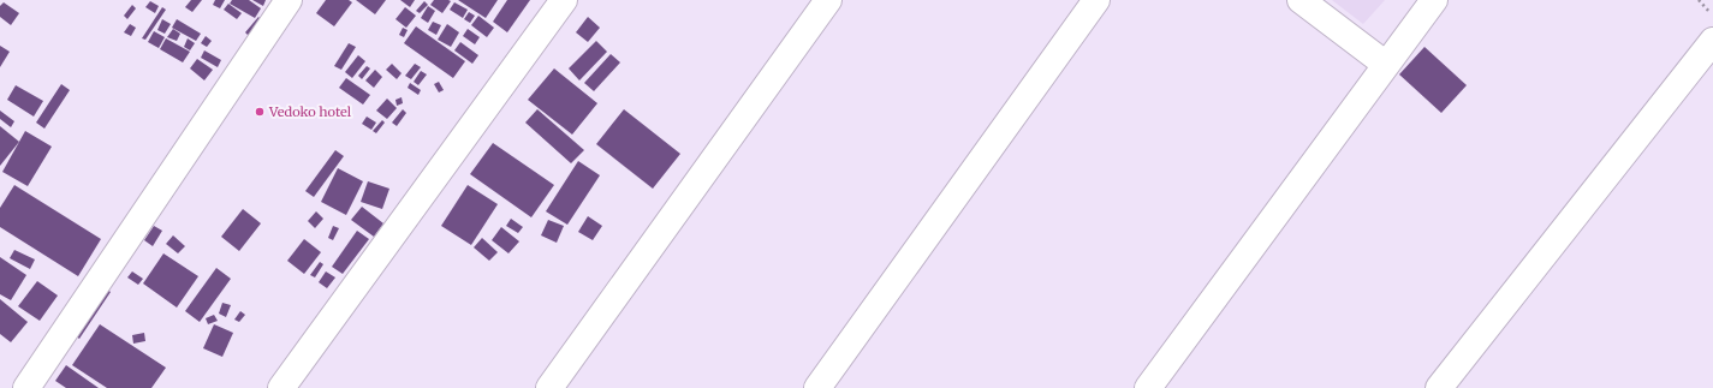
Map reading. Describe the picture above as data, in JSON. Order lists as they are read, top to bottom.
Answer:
{
  "places": ["Vedoko hotel"]
}
